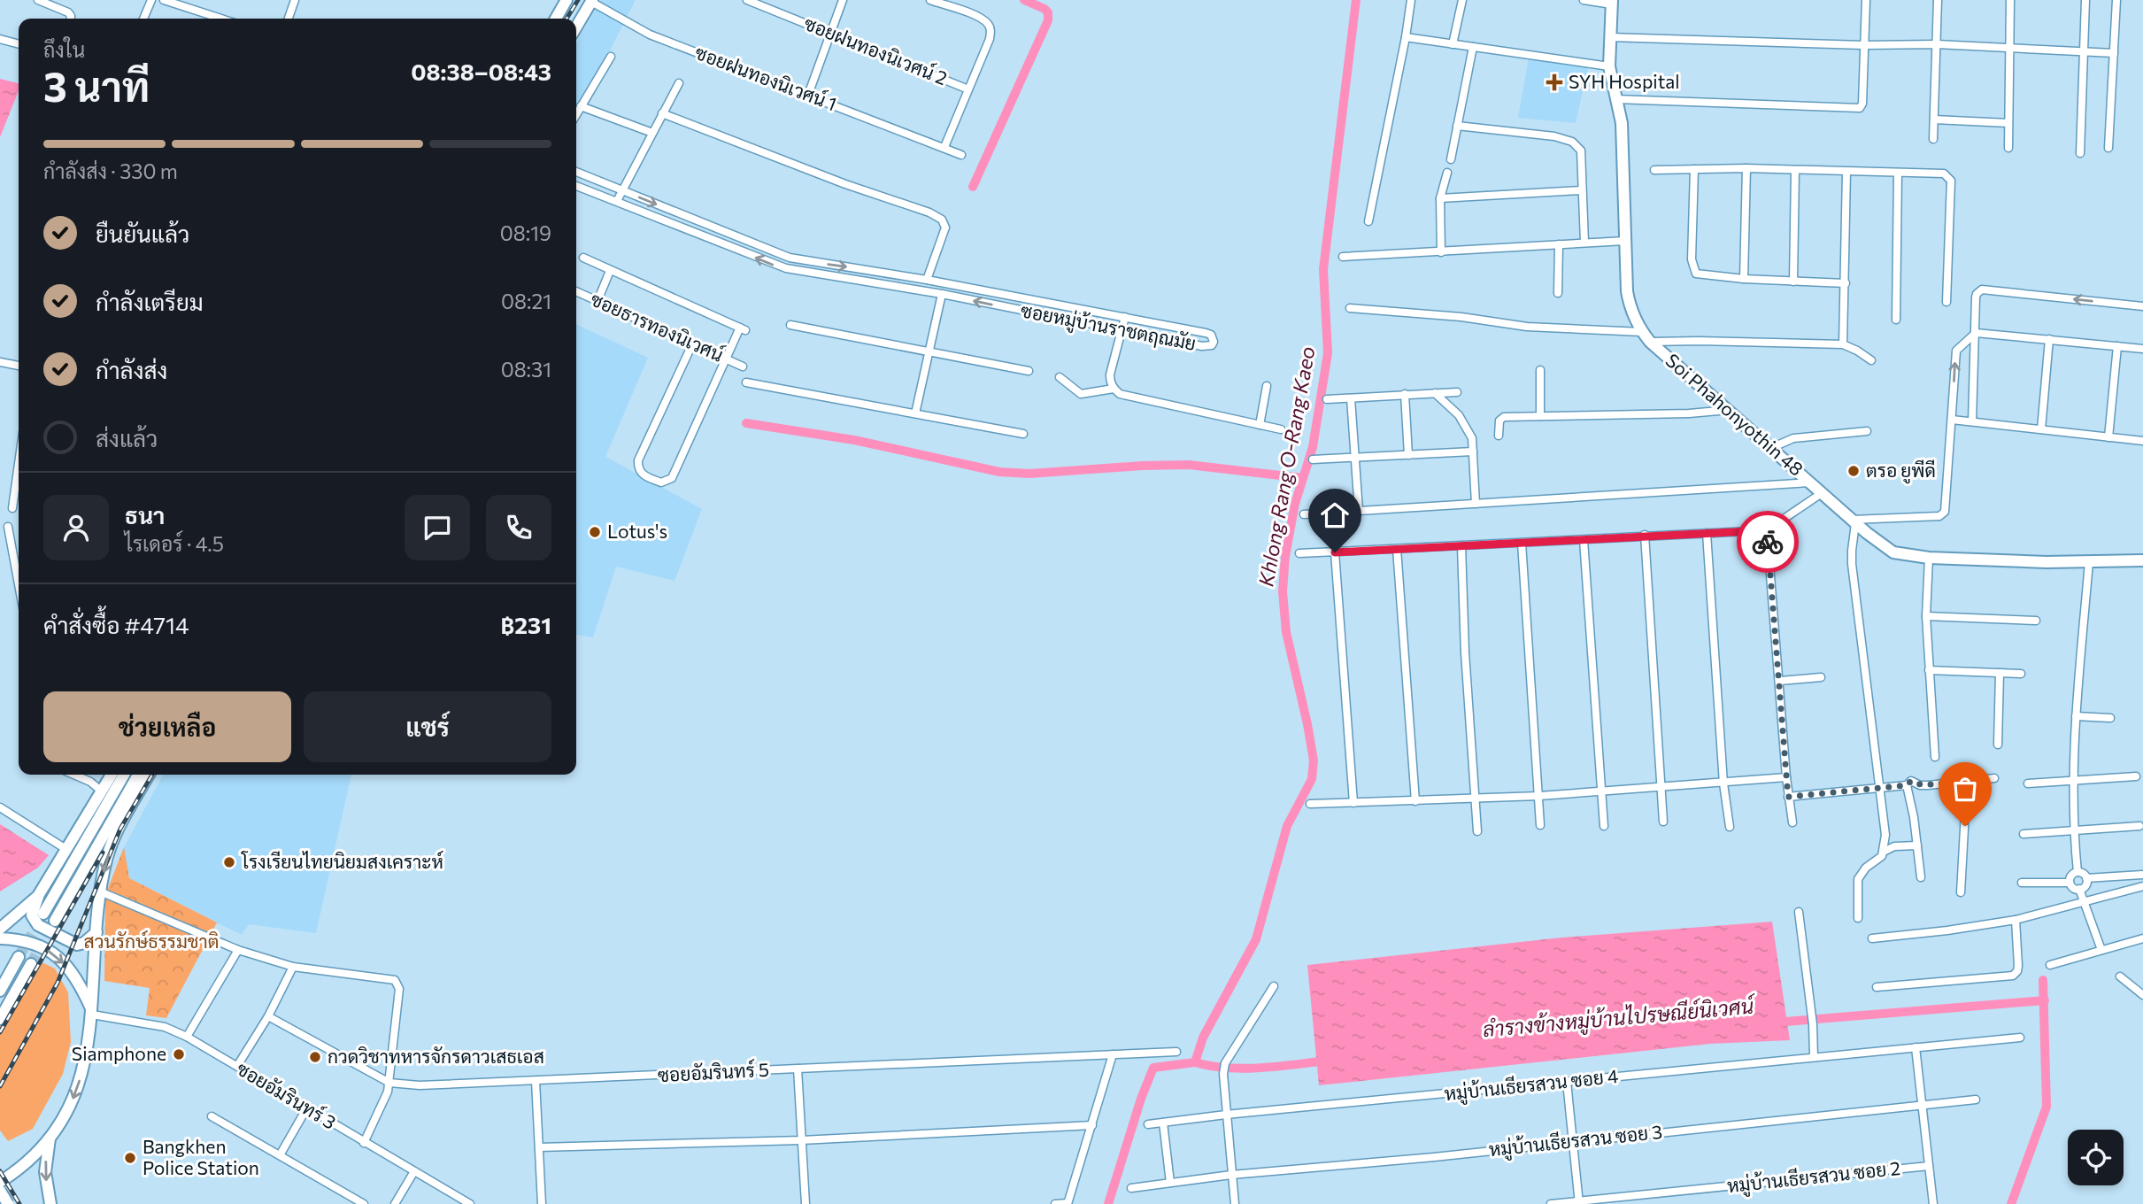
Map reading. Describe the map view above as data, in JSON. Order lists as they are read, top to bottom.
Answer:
{
  "streets": {
    "main road": ["Soi Phahonyothin 48"],
    "street": [
      "ซอยฝนทองนิเวศน์ 2",
      "ซอยฝนทองนิเวศน์ 1",
      "ซอยธารทองนิเวศน์",
      "ซอยหมู่บ้านราชตฤณมัย",
      "ซอยอัมรินทร์ 5",
      "หมู่บ้านเธียรสวน ซอย 4",
      "ซอยอัมรินทร์ 3",
      "หมู่บ้านเธียรสวน ซอย 3",
      "หมู่บ้านเธียรสวน ซอย 2"
    ]
  },
  "water": ["Khlong Rang O-Rang Kaeo", "ลำรางข้างหมู่บ้านไปรษณีย์นิเวศน์"],
  "parks": ["สวนรักษ์ธรรมชาติ"],
  "places": {
    "health": ["SYH Hospital"],
    "other": [
      "ตรอ ยูพีดี",
      "Lotus's",
      "โรงเรียนไทยนิยมสงเคราะห์",
      "Siamphone",
      "กวดวิชาทหารจักรดาวเสธเอส",
      "Bangkhen Police Station"
    ]
  },
  "page": {
    "heading": ["3 นาที", "ถึงใน", "08:38–08:43"],
    "panel": [
      "ธนา",
      "ไรเดอร์ · 4.5",
      "คำสั่งซื้อ #4714",
      "฿231"
    ],
    "bar": "กำลังส่ง · 330 m",
    "list": [
      ["ยืนยันแล้ว", "08:19"],
      ["กำลังเตรียม", "08:21"],
      ["กำลังส่ง", "08:31"],
      "ส่งแล้ว"
    ],
    "buttons": ["ช่วยเหลือ", "แชร์"]
  }
}
